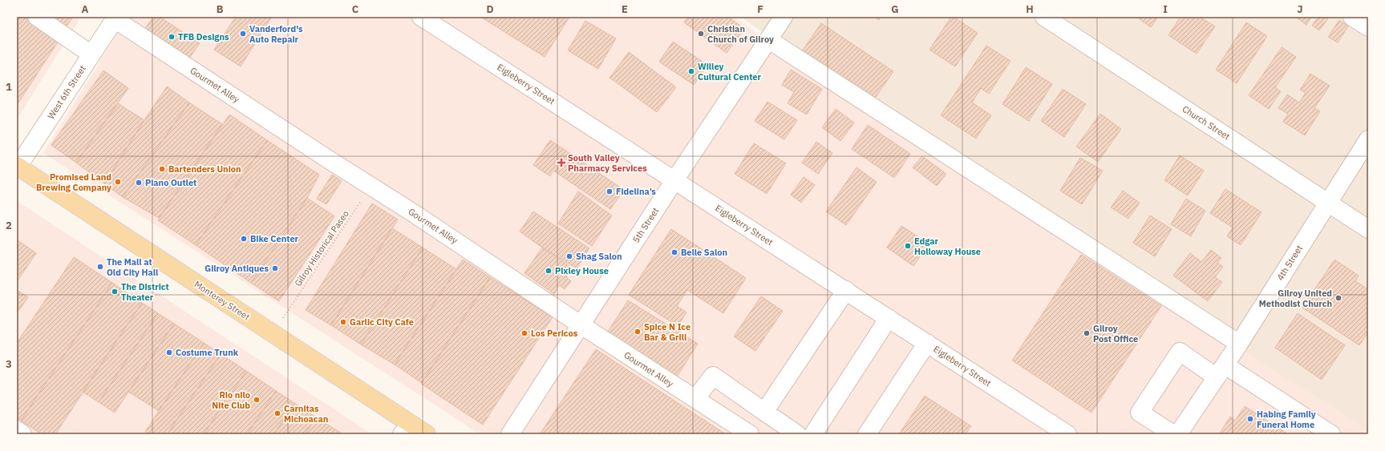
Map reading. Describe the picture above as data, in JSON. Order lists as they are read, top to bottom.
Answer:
{
  "streets": {
    "main road": ["Monterey Street"],
    "street": [
      "Eigleberry Street",
      "Gourmet Alley",
      "West 6th Street",
      "Church Street",
      "5th Street",
      "4th Street"
    ],
    "path": ["Gilroy Historical Paseo"]
  },
  "crossings": [
    ["Eigleberry Street", "5th Street"],
    ["Gourmet Alley", "West 6th Street"],
    ["Gourmet Alley", "5th Street"],
    ["Gourmet Alley", "Gilroy Historical Paseo"],
    ["West 6th Street", "Monterey Street"],
    ["Church Street", "4th Street"]
  ],
  "places": {
    "other": [
      "Vanderford's Auto Repair",
      "Christian Church of Gilroy",
      "TFB Designs",
      "Willey Cultural Center",
      "Bartenders Union",
      "Promised Land Brewing Company",
      "Piano Outlet",
      "Fidelina’s",
      "Bike Center",
      "Edgar Holloway House",
      "Belle Salon",
      "Shag Salon",
      "The Mall at Old City Hall",
      "Gilroy Antiques",
      "Pixley House",
      "The District Theater",
      "Gilroy United Methodist Church",
      "Garlic City Cafe",
      "Spice N Ice Bar & Grill",
      "Los Pericos",
      "Gilroy Post Office",
      "Costume Trunk",
      "Rio nilo Nite Club",
      "Carnitas Michoacan",
      "Habing Family Funeral Home"
    ],
    "health": ["South Valley Pharmacy Services"]
  },
  "grid": {
    "columns": [
      "A",
      "B",
      "C",
      "D",
      "E",
      "F",
      "G",
      "H",
      "I",
      "J"
    ],
    "rows": ["1", "2", "3"]
  }
}
